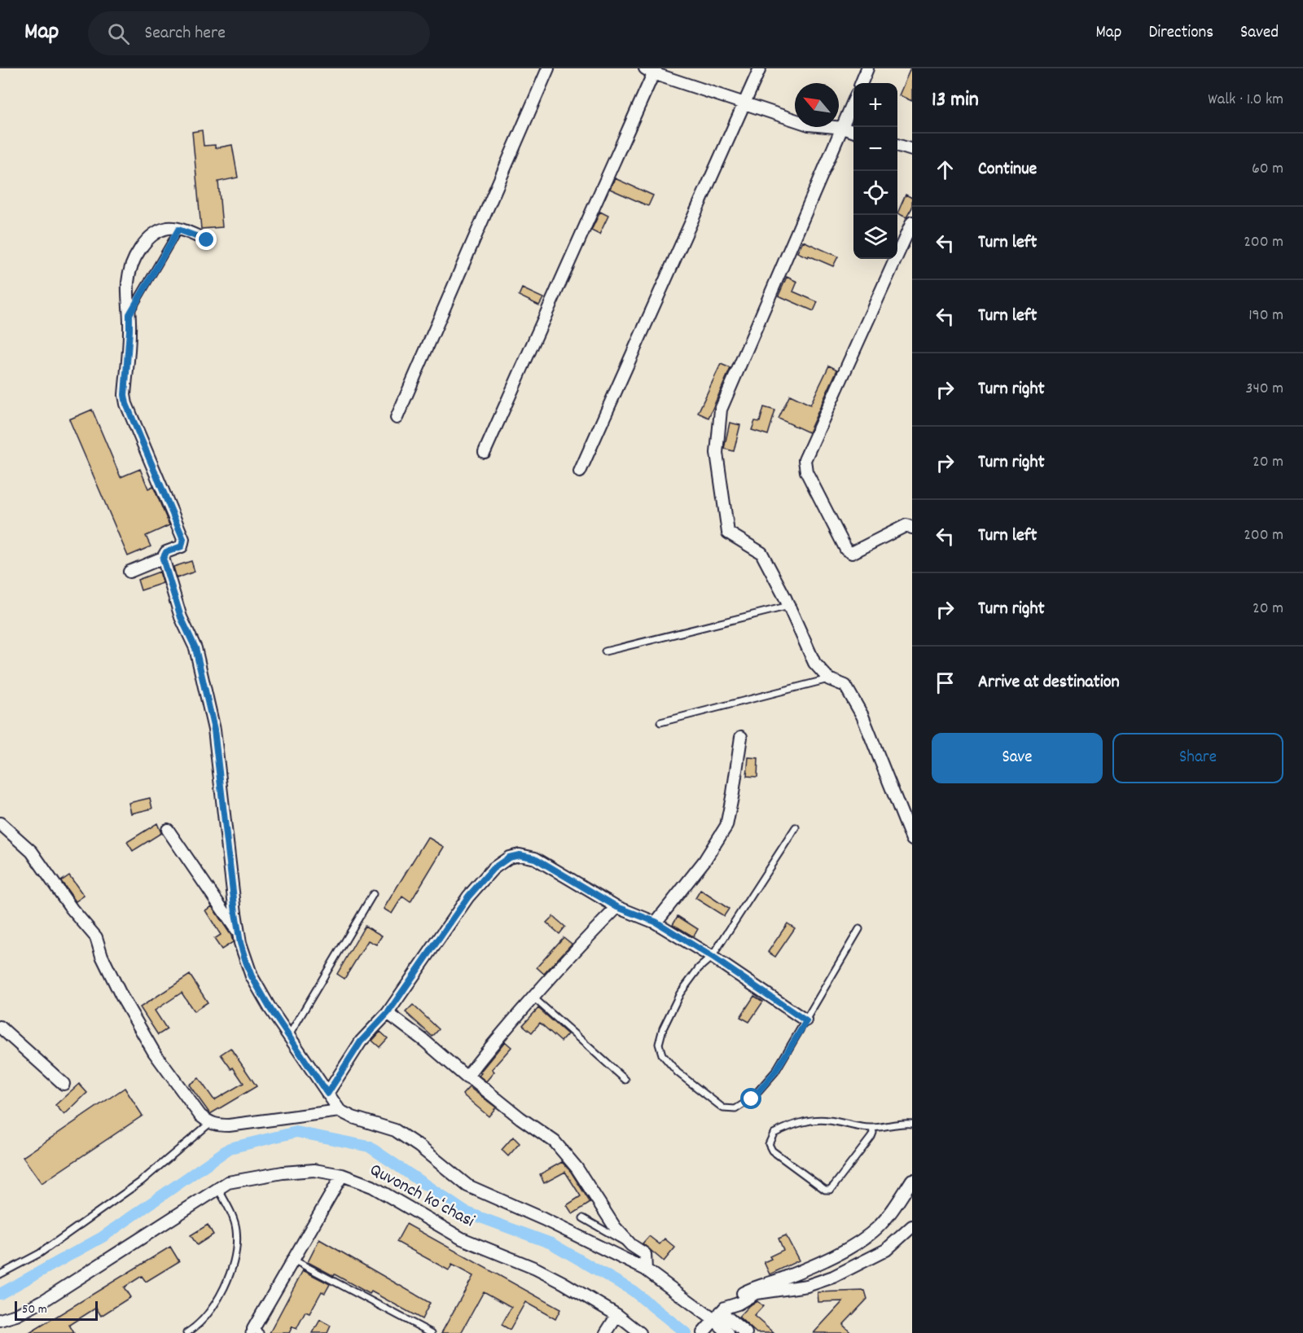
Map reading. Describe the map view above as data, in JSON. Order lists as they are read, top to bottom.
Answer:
{
  "streets": {
    "street": ["Quvonch koʻchasi"]
  },
  "scale_bar": "50 m",
  "north": "top left",
  "page": {
    "header": "Map",
    "search": "Search here",
    "nav": ["Map", "Directions", "Saved"],
    "heading": ["13 min", "Walk · 1.0 km"],
    "map_buttons": ["+", "−"],
    "list": [
      ["Continue", "60 m"],
      ["Turn left", "200 m"],
      ["Turn left", "190 m"],
      ["Turn right", "340 m"],
      ["Turn right", "20 m"],
      ["Turn left", "200 m"],
      ["Turn right", "20 m"],
      "Arrive at destination"
    ],
    "buttons": ["Save", "Share"],
    "scale": "50 m"
  }
}
